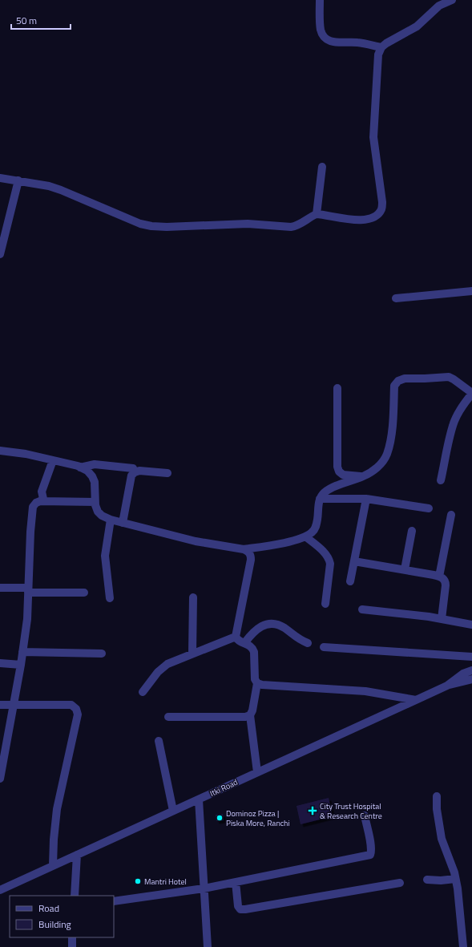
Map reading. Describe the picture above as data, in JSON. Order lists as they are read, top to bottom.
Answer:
{
  "streets": {
    "street": ["Itki Road"]
  },
  "places": {
    "health": ["City Trust Hospital & Research Centre"],
    "other": ["Dominoz Pizza | Piska More, Ranchi", "Mantri Hotel"]
  },
  "legend": ["Road", "Building"],
  "scale_bar": "50 m"
}
